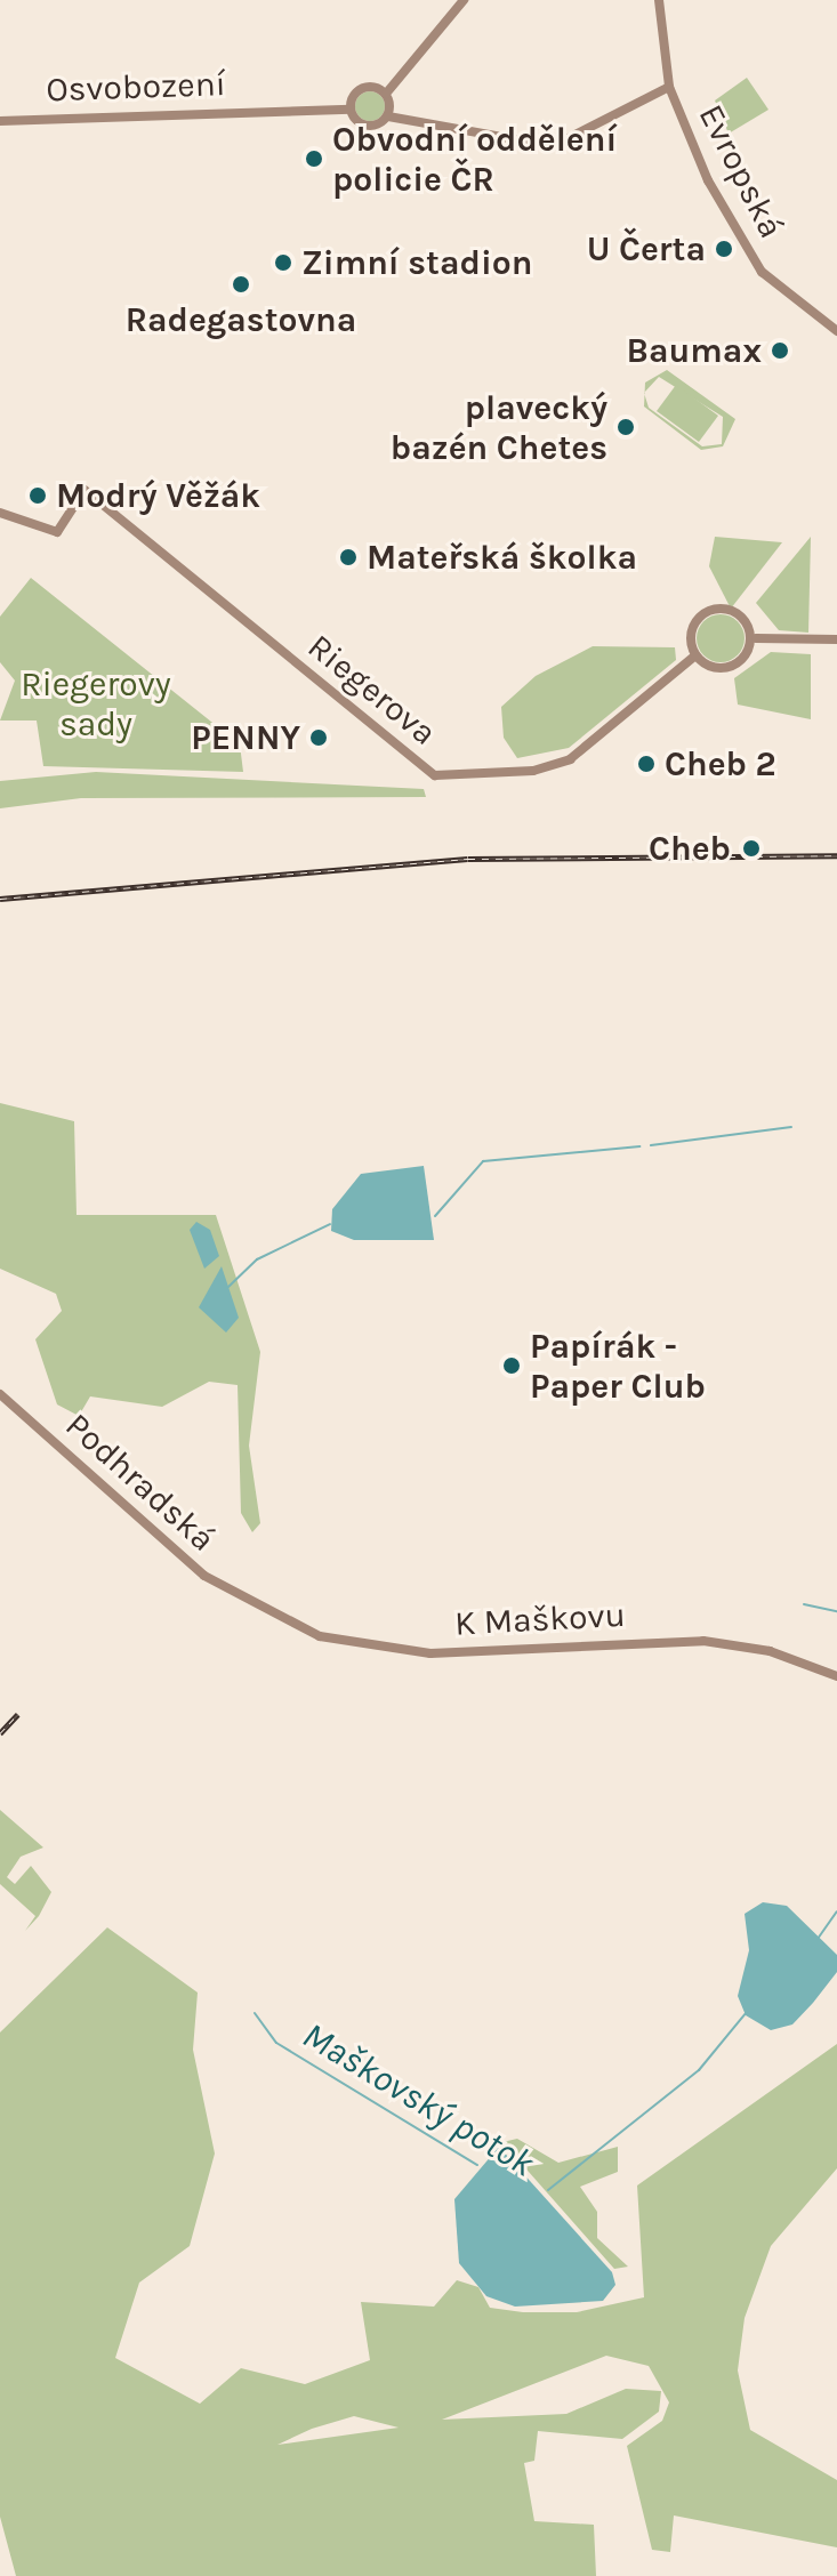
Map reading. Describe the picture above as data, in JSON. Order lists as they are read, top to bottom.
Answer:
{
  "streets": {
    "street": [
      "Osvobození",
      "Evropská",
      "Riegerova",
      "Podhradská",
      "K Maškovu"
    ]
  },
  "crossings": [
    ["Podhradská", "K Maškovu"]
  ],
  "water": ["Maškovský potok"],
  "parks": ["Riegerovy sady"],
  "places": [
    "Obvodní oddělení policie ČR",
    "U Čerta",
    "Zimní stadion",
    "Radegastovna",
    "Baumax",
    "plavecký bazén Chetes",
    "Modrý Věžák",
    "Mateřská školka",
    "PENNY",
    "Cheb 2",
    "Cheb",
    "Papírák - Paper Club"
  ]
}
